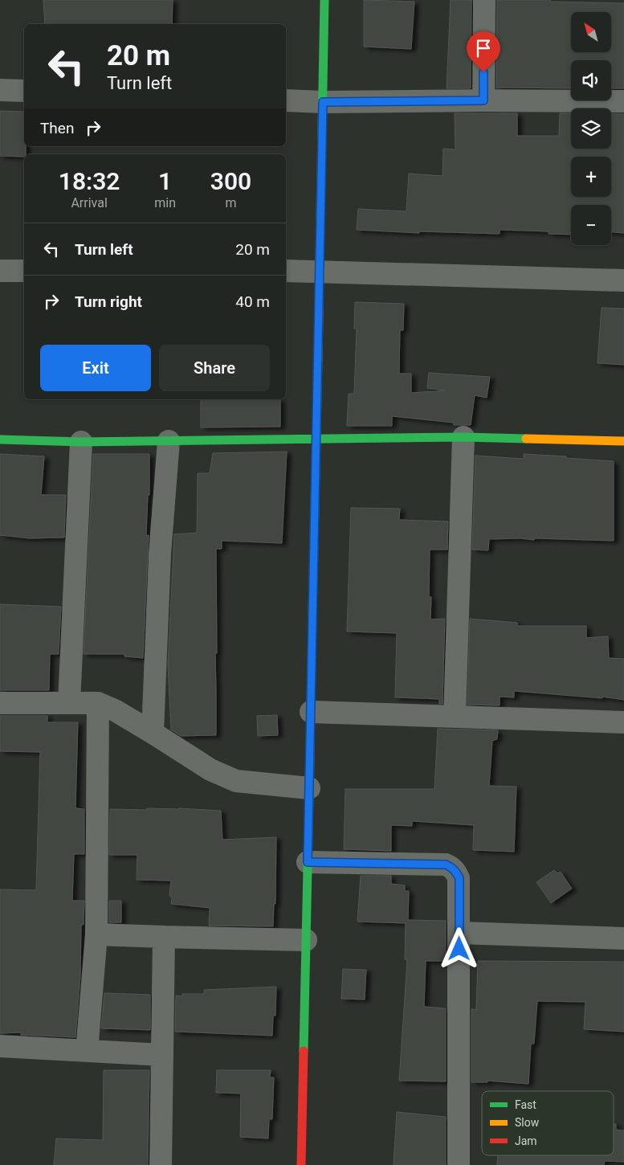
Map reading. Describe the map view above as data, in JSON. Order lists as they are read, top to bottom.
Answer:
{
  "legend": ["Fast", "Slow", "Jam"],
  "north": "top left",
  "page": {
    "map_buttons": ["+", "−"],
    "turn": ["20 m", "Turn left"],
    "then": "Then",
    "eta": [
      "18:32",
      "Arrival",
      "1",
      "min",
      "300",
      "m"
    ],
    "list": [
      {
        "name": "Turn left",
        "value": "20 m"
      },
      {
        "name": "Turn right",
        "value": "40 m"
      }
    ],
    "buttons": ["Exit", "Share"]
  }
}
